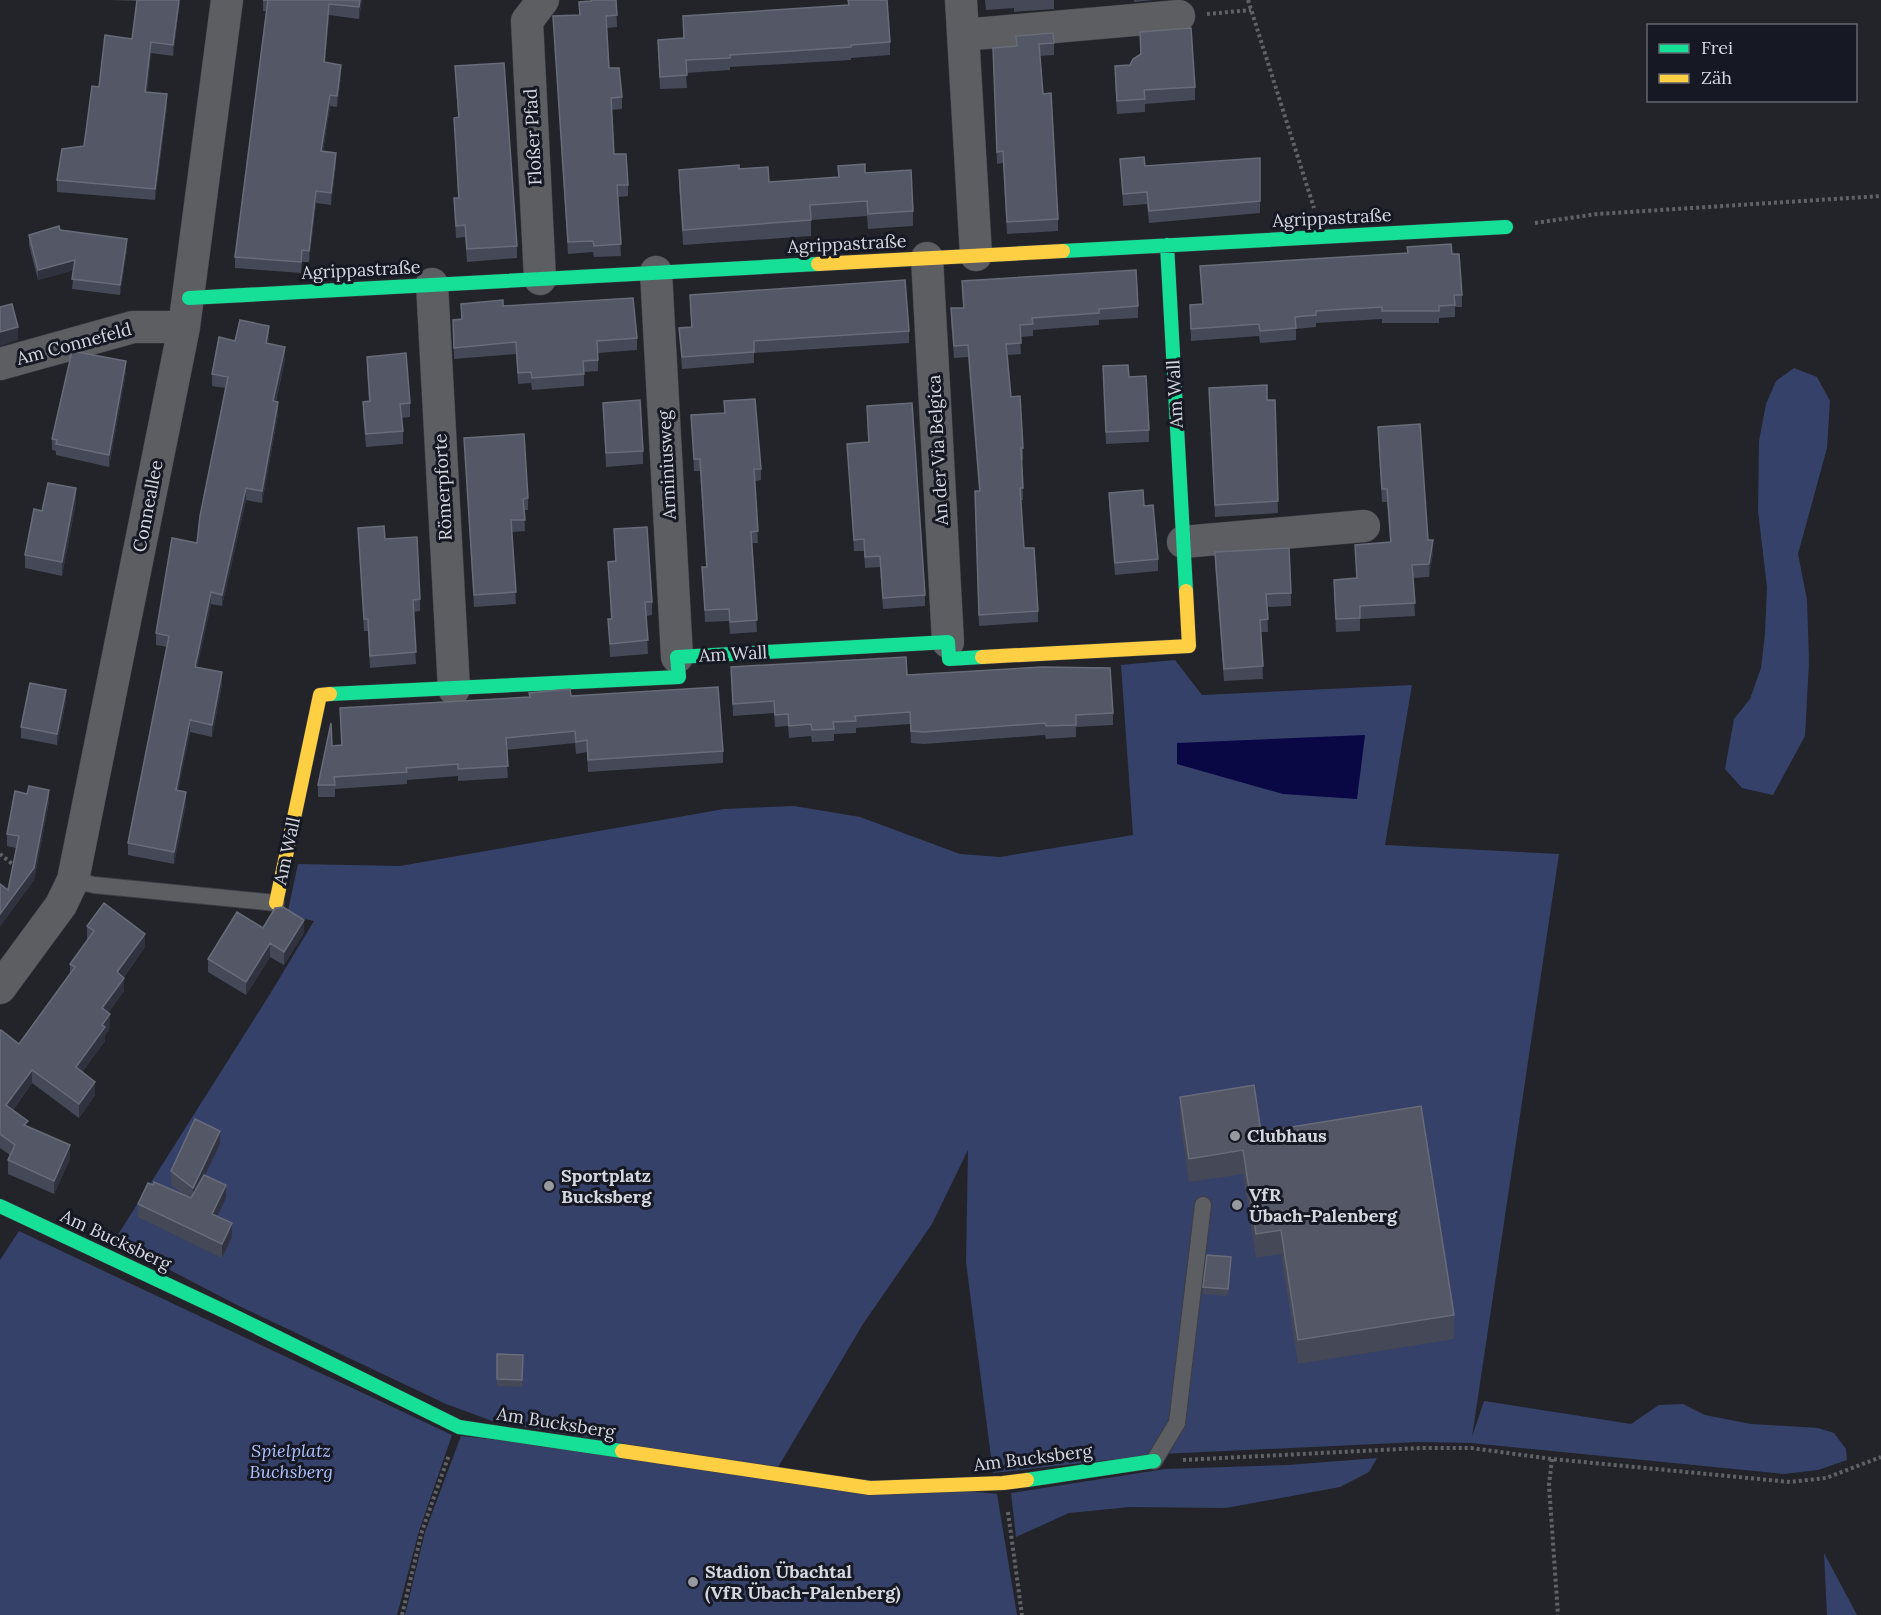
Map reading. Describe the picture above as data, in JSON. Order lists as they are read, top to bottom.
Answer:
{
  "streets": {
    "street": [
      "Floßer Pfad",
      "Agrippastraße",
      "Am Connefeld",
      "Am Wall",
      "An der Via Belgica",
      "Arminiusweg",
      "Römerpforte",
      "Conneallee",
      "Am Bucksberg"
    ]
  },
  "crossings": [
    ["Floßer Pfad", "Agrippastraße"],
    ["Agrippastraße", "Am Connefeld"],
    ["Agrippastraße", "Am Wall"],
    ["Agrippastraße", "An der Via Belgica"],
    ["Agrippastraße", "Arminiusweg"],
    ["Agrippastraße", "Römerpforte"],
    ["Agrippastraße", "Conneallee"],
    ["Am Connefeld", "Conneallee"],
    ["Am Wall", "An der Via Belgica"],
    ["Am Wall", "Arminiusweg"],
    ["Am Wall", "Römerpforte"]
  ],
  "parks": ["Spielplatz Buchsberg"],
  "places": [
    "Clubhaus",
    "Sportplatz Bucksberg",
    "VfR Übach-Palenberg",
    "Stadion Übachtal (VfR Übach-Palenberg)"
  ],
  "legend": ["Frei", "Zäh"]
}
